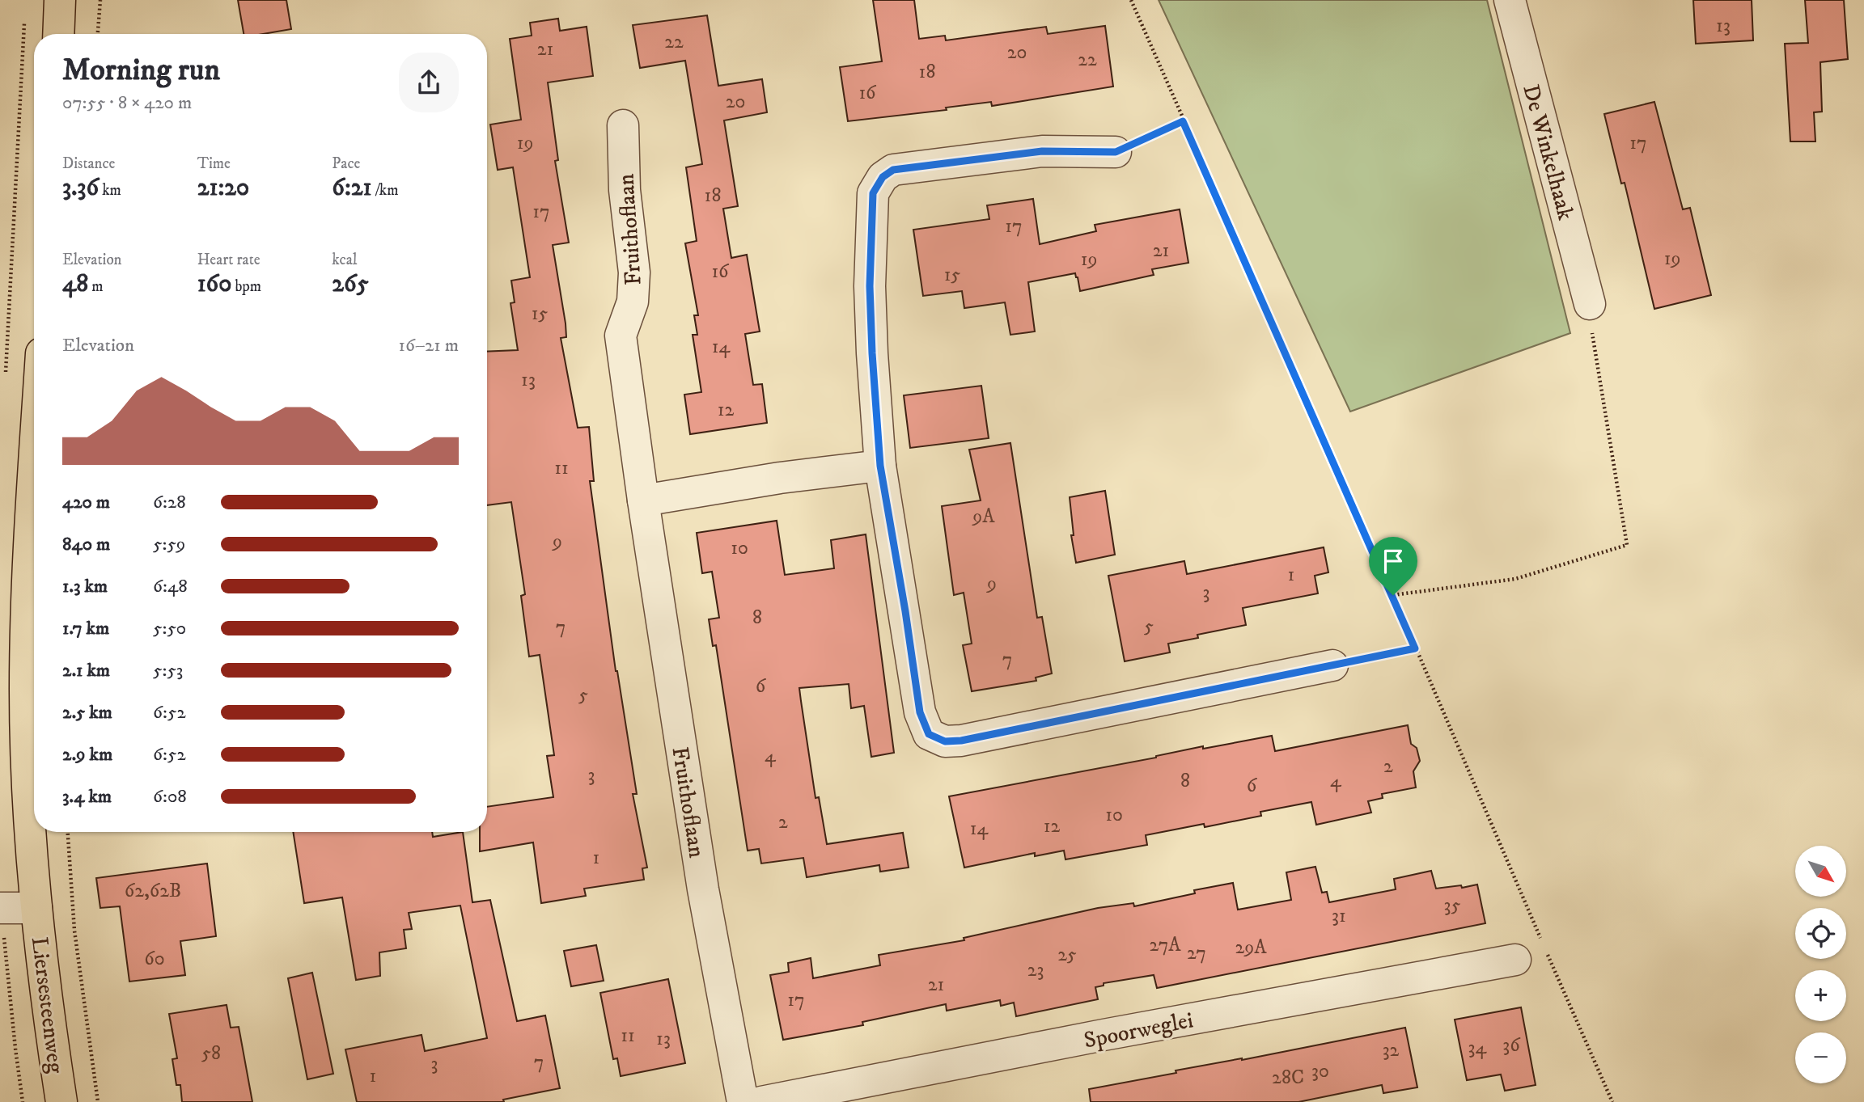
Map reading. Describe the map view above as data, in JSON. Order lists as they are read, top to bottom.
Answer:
{
  "streets": {
    "main road": ["Liersesteenweg"],
    "street": ["De Winkelhaak", "Fruithoflaan", "Spoorweglei"]
  },
  "house_numbers": [
    "13",
    "22",
    "21",
    "20",
    "22",
    "18",
    "16",
    "20",
    "19",
    "17",
    "18",
    "17",
    "17",
    "21",
    "19",
    "19",
    "16",
    "15",
    "15",
    "14",
    "13",
    "12",
    "11",
    "9A",
    "9",
    "10",
    "1",
    "9",
    "3",
    "8",
    "5",
    "7",
    "7",
    "6",
    "5",
    "4",
    "2",
    "3",
    "8",
    "4",
    "6",
    "10",
    "2",
    "12",
    "14",
    "1",
    "62,62B",
    "35",
    "31",
    "27A",
    "29A",
    "27",
    "25",
    "60",
    "23",
    "21",
    "17",
    "11",
    "13",
    "36",
    "34",
    "32",
    "58",
    "7",
    "3",
    "30",
    "1",
    "28C"
  ],
  "north": "bottom right",
  "page": {
    "heading": ["Morning run", "07:55 · 8 × 420 m"],
    "stats": [
      ["Distance", "3.36 km"],
      ["Time", "21:20"],
      ["Pace", "6:21 /km"],
      ["Elevation", "48 m"],
      ["Heart rate", "160 bpm"],
      ["kcal", "265"]
    ],
    "chart": ["Elevation", "16–21 m"],
    "list": [
      {
        "name": "420 m",
        "note": "6:28"
      },
      {
        "name": "840 m",
        "note": "5:59"
      },
      {
        "name": "1.3 km",
        "note": "6:48"
      },
      {
        "name": "1.7 km",
        "note": "5:50"
      },
      {
        "name": "2.1 km",
        "note": "5:53"
      },
      {
        "name": "2.5 km",
        "note": "6:52"
      },
      {
        "name": "2.9 km",
        "note": "6:52"
      },
      {
        "name": "3.4 km",
        "note": "6:08"
      }
    ],
    "map_buttons": ["+", "−"]
  }
}
